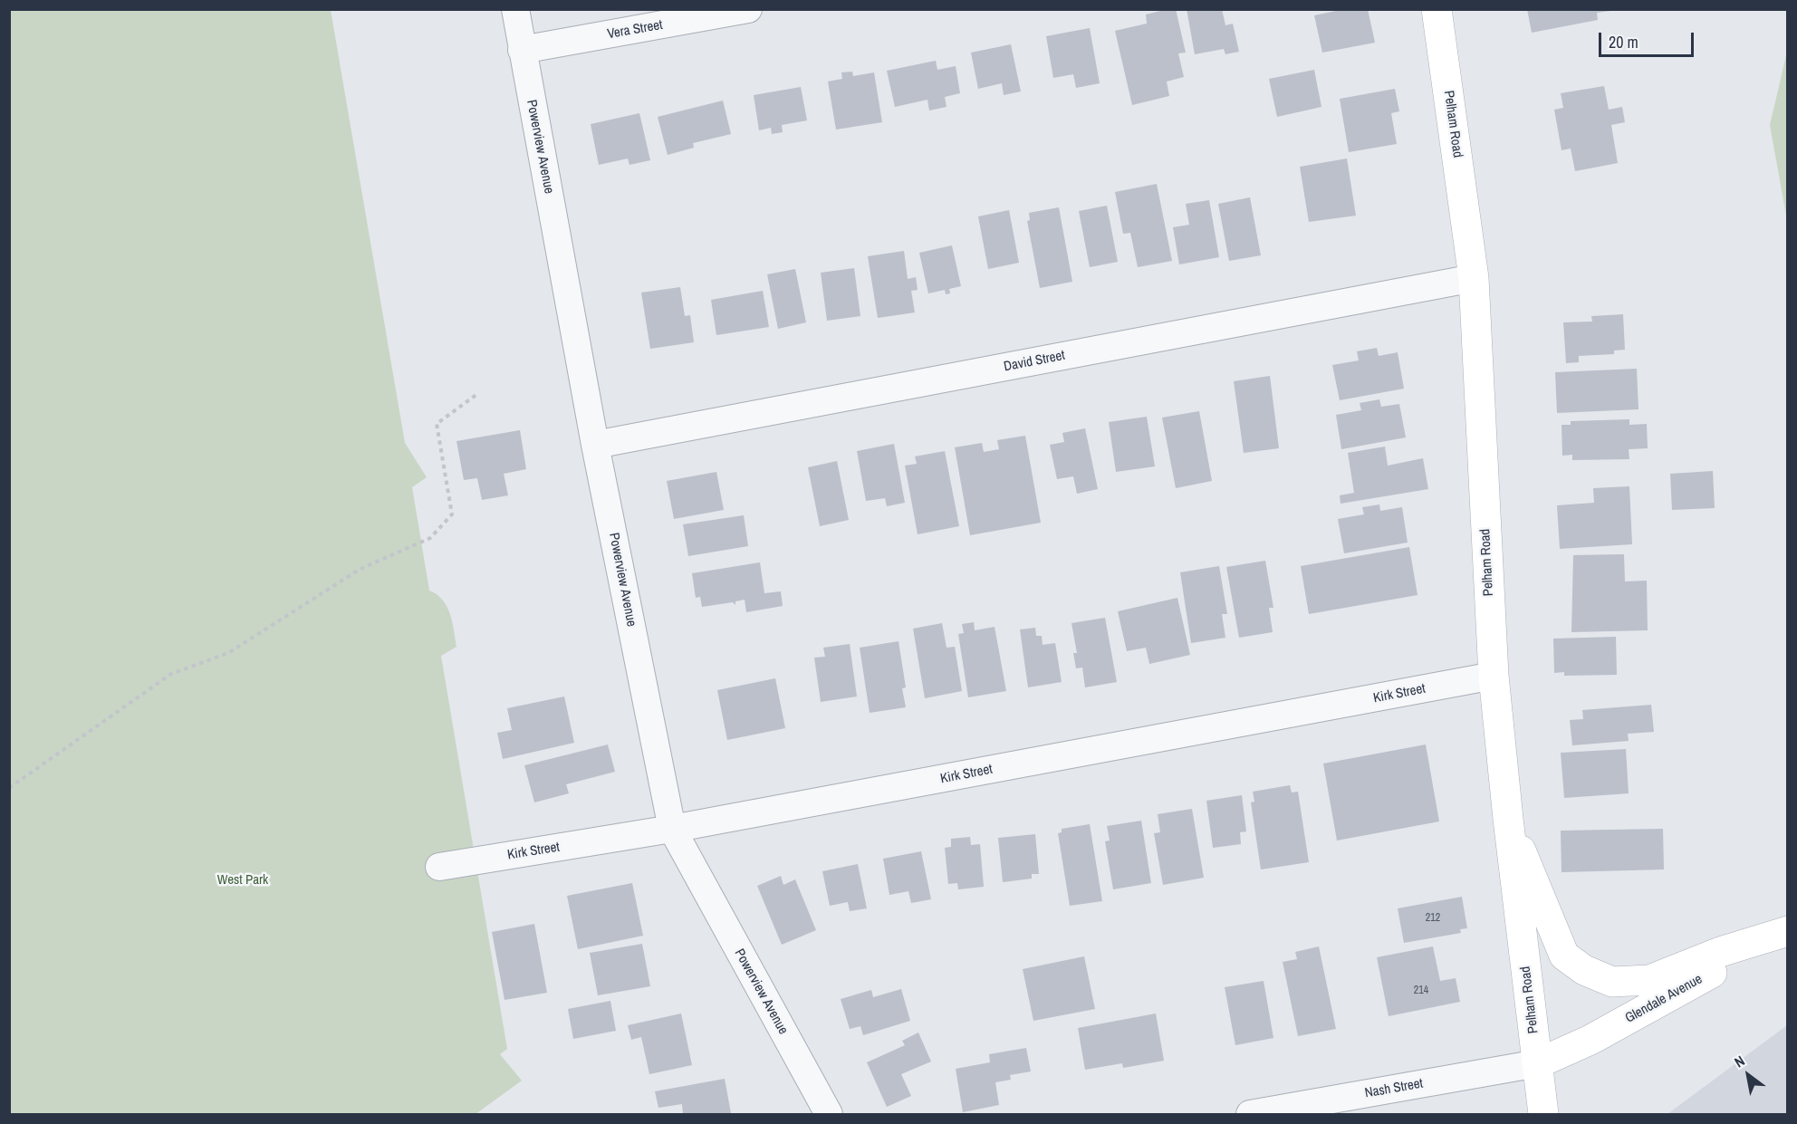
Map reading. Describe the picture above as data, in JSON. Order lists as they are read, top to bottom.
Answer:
{
  "streets": {
    "main road": ["Pelham Road", "Glendale Avenue"],
    "street": [
      "Vera Street",
      "Powerview Avenue",
      "David Street",
      "Kirk Street",
      "Nash Street"
    ]
  },
  "crossings": [
    ["Vera Street", "Powerview Avenue"],
    ["Pelham Road", "David Street"],
    ["Pelham Road", "Kirk Street"],
    ["Pelham Road", "Glendale Avenue"],
    ["Pelham Road", "Nash Street"],
    ["Powerview Avenue", "David Street"],
    ["Powerview Avenue", "Kirk Street"],
    ["Glendale Avenue", "Nash Street"]
  ],
  "parks": ["West Park"],
  "house_numbers": ["212", "214"],
  "scale_bar": "20 m",
  "north": "top left"
}
